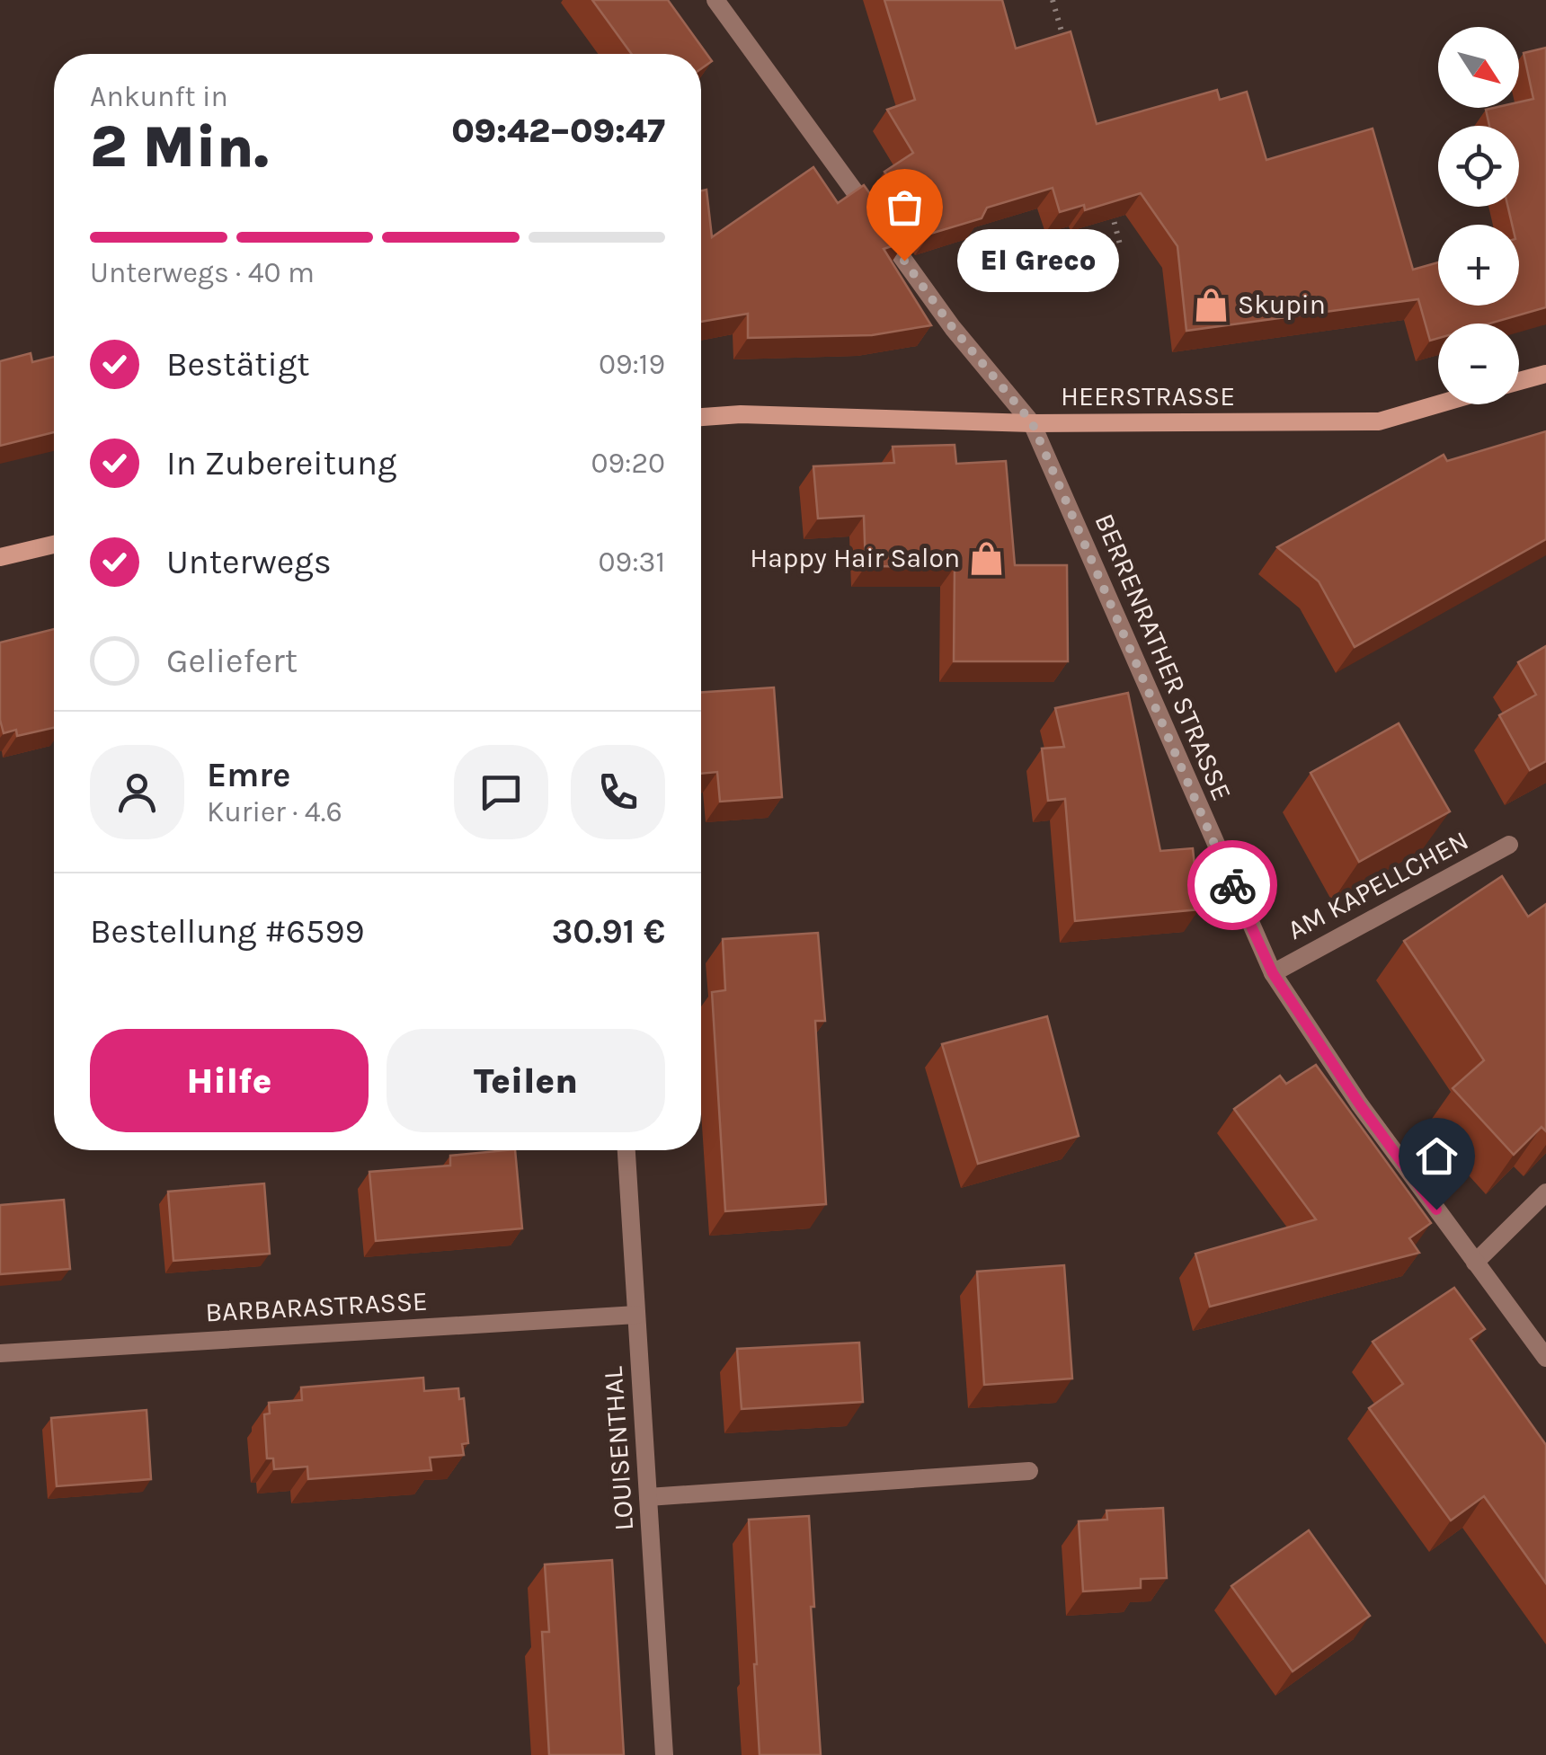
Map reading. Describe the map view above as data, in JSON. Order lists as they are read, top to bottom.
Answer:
{
  "streets": {
    "main road": ["HEERSTRASSE"],
    "street": [
      "BERRENRATHER STRASSE",
      "AM KAPELLCHEN",
      "BARBARASTRASSE",
      "LOUISENTHAL"
    ]
  },
  "crossings": [
    ["HEERSTRASSE", "BERRENRATHER STRASSE"],
    ["BERRENRATHER STRASSE", "AM KAPELLCHEN"],
    ["BARBARASTRASSE", "LOUISENTHAL"]
  ],
  "places": {
    "other": ["El Greco"],
    "shop": ["Skupin", "Happy Hair Salon"]
  },
  "north": "bottom right",
  "page": {
    "map_buttons": ["+", "−"],
    "heading": ["2 Min.", "Ankunft in", "09:42–09:47"],
    "panel": [
      "Emre",
      "Kurier · 4.6",
      "Bestellung #6599",
      "30.91 €"
    ],
    "bar": "Unterwegs · 40 m",
    "bubble": "El Greco",
    "list": [
      ["Bestätigt", "09:19"],
      ["In Zubereitung", "09:20"],
      ["Unterwegs", "09:31"],
      "Geliefert"
    ],
    "buttons": ["Hilfe", "Teilen"]
  }
}
